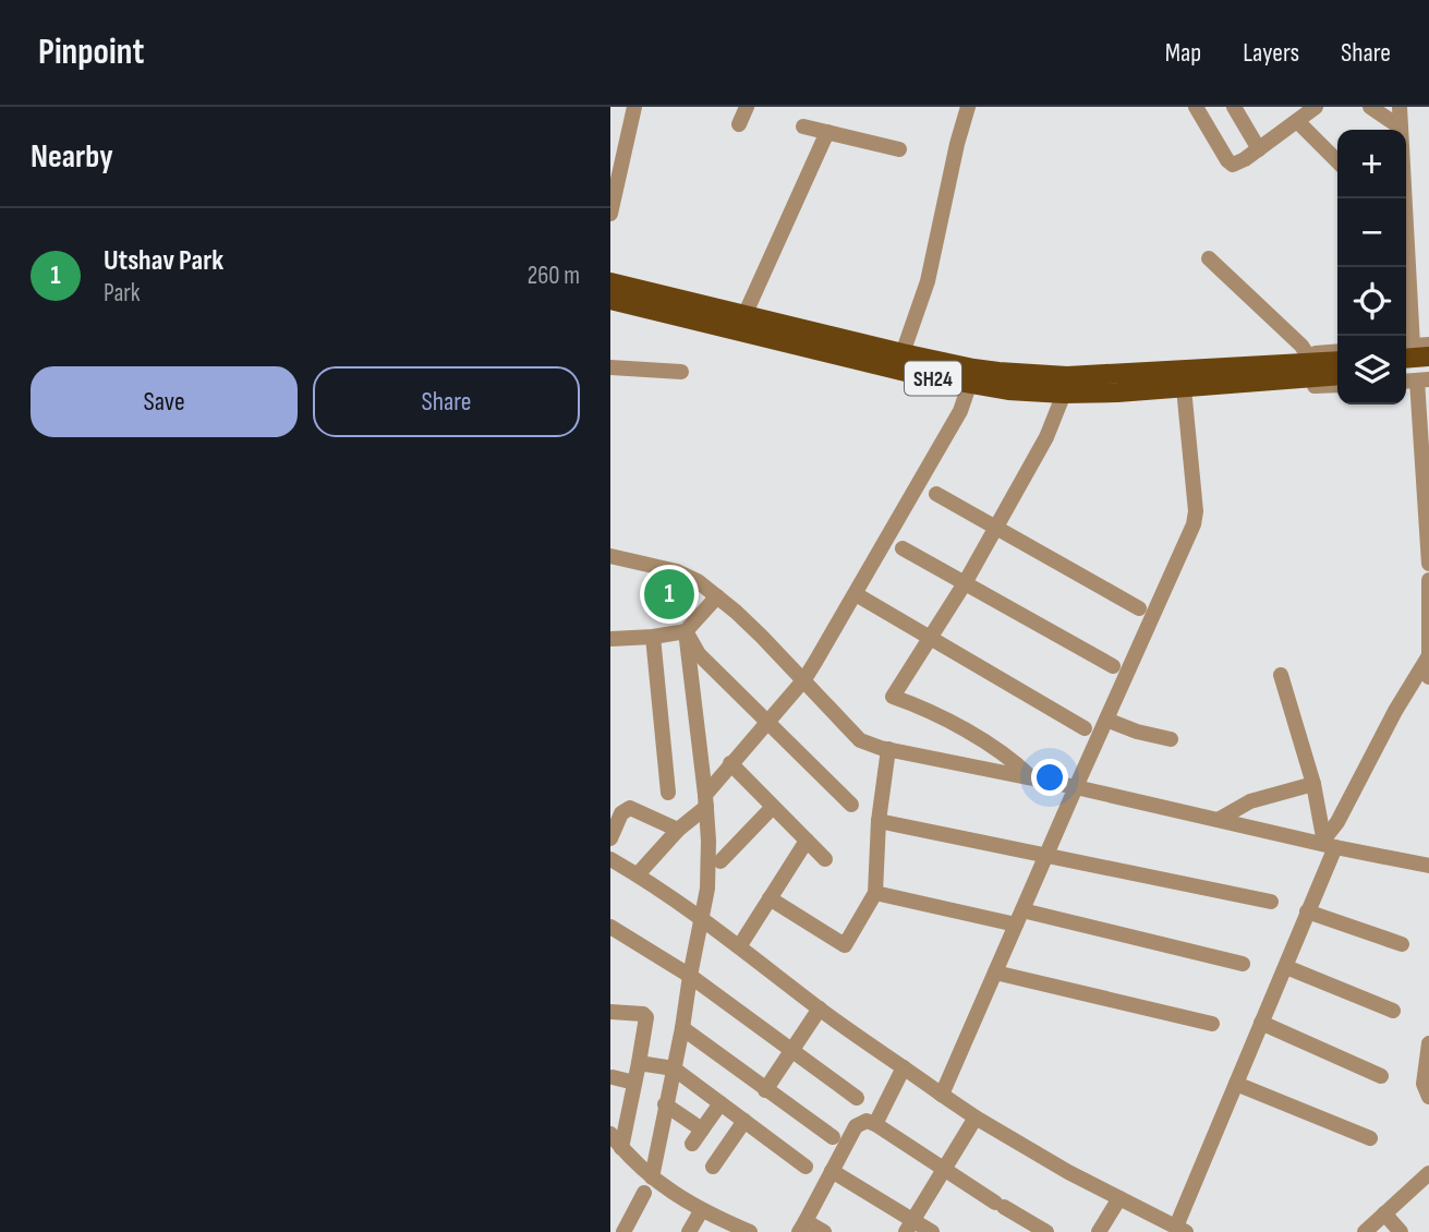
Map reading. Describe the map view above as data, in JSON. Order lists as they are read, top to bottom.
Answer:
{
  "streets": {
    "main road": ["SH24"]
  },
  "page": {
    "header": "Pinpoint",
    "nav": ["Map", "Layers", "Share"],
    "heading": "Nearby",
    "map_buttons": ["+", "−"],
    "list": [
      {
        "mark": "1",
        "name": "Utshav Park",
        "note": "Park",
        "value": "260 m"
      }
    ],
    "buttons": ["Save", "Share"],
    "pins": "1"
  }
}
